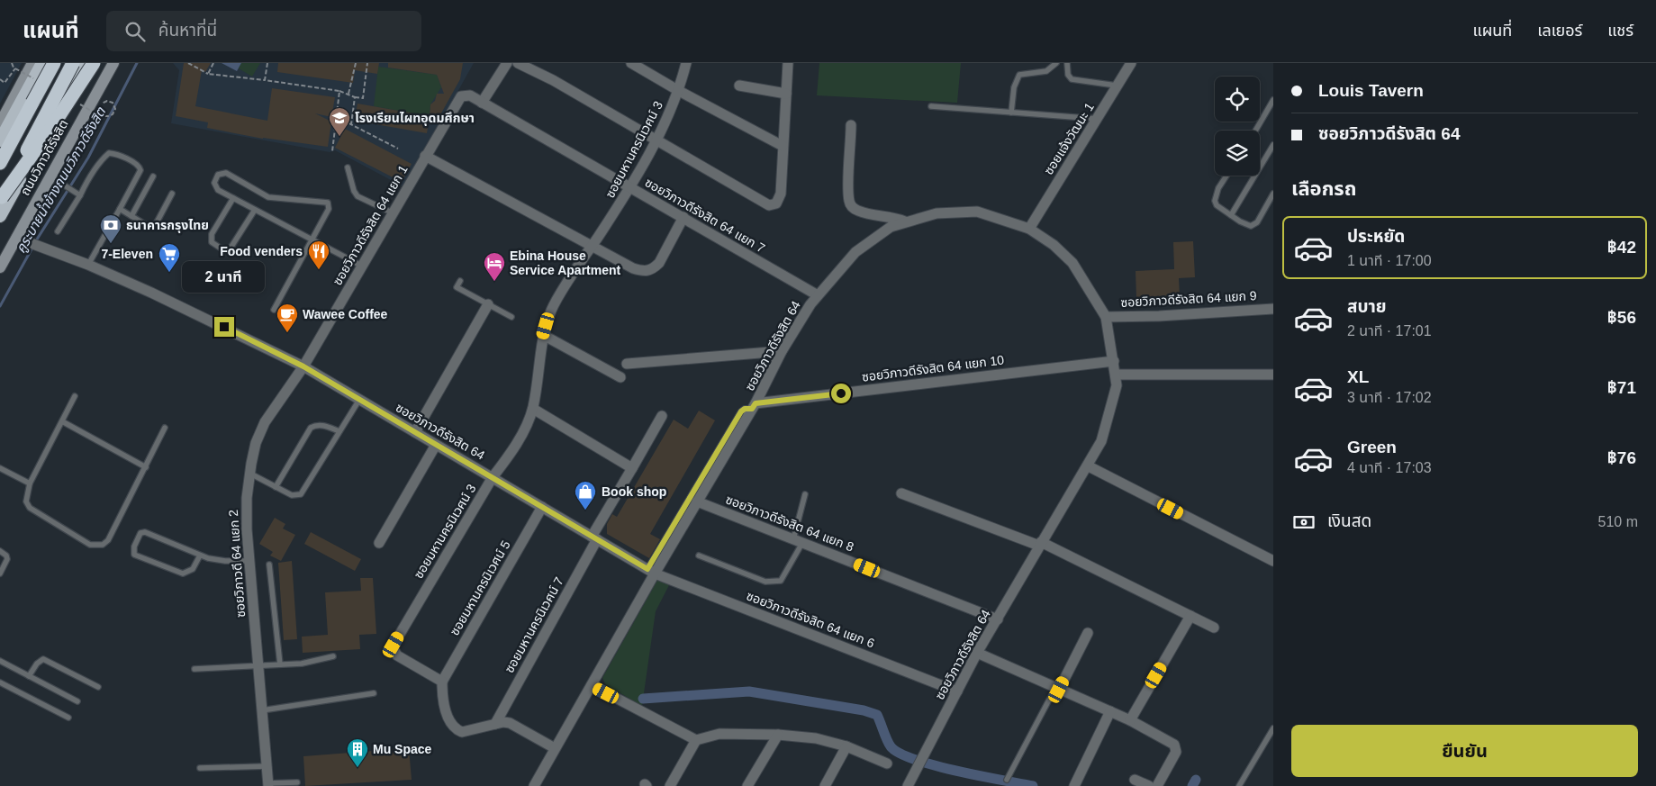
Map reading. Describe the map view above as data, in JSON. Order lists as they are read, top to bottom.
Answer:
{
  "streets": {
    "highway": ["ถนนวิภาวดีรังสิต"],
    "street": [
      "ซอยแจ้งวัฒนะ 1",
      "ซอยมหานครนิเวศน์ 3",
      "ซอยวิภาวดีรังสิต 64 แยก 7",
      "ซอยวิภาวดีรังสิต 64 แยก 1",
      "ซอยวิภาวดีรังสิต 64 แยก 9",
      "ซอยวิภาวดีรังสิต 64",
      "ซอยวิภาวดีรังสิต 64 แยก 10",
      "ซอยวิภาวดีรังสิต 64 แยก 8",
      "ซอยวิภาวดี 64 แยก 2",
      "ซอยมหานครนิเวศน์ 5",
      "ซอยวิภาวดีรังสิต 64 แยก 6",
      "ซอยมหานครนิเวศน์ 7"
    ]
  },
  "crossings": [
    ["ซอยแจ้งวัฒนะ 1", "ซอยวิภาวดีรังสิต 64"],
    ["ซอยมหานครนิเวศน์ 3", "ซอยวิภาวดีรังสิต 64 แยก 7"],
    ["ซอยมหานครนิเวศน์ 3", "ซอยวิภาวดีรังสิต 64"],
    ["ซอยมหานครนิเวศน์ 3", "ซอยมหานครนิเวศน์ 5"],
    ["ถนนวิภาวดีรังสิต", "ซอยวิภาวดีรังสิต 64"],
    ["ซอยวิภาวดีรังสิต 64 แยก 7", "ซอยวิภาวดีรังสิต 64 แยก 1"],
    ["ซอยวิภาวดีรังสิต 64 แยก 7", "ซอยวิภาวดีรังสิต 64"],
    ["ซอยวิภาวดีรังสิต 64 แยก 1", "ซอยวิภาวดีรังสิต 64"],
    ["ซอยวิภาวดีรังสิต 64 แยก 1", "ซอยวิภาวดี 64 แยก 2"],
    ["ซอยวิภาวดีรังสิต 64 แยก 9", "ซอยวิภาวดีรังสิต 64"],
    ["ซอยวิภาวดีรังสิต 64", "ซอยวิภาวดีรังสิต 64 แยก 10"],
    ["ซอยวิภาวดีรังสิต 64", "ซอยวิภาวดีรังสิต 64 แยก 8"],
    ["ซอยวิภาวดีรังสิต 64", "ซอยวิภาวดี 64 แยก 2"],
    ["ซอยวิภาวดีรังสิต 64", "ซอยมหานครนิเวศน์ 5"],
    ["ซอยวิภาวดีรังสิต 64", "ซอยวิภาวดีรังสิต 64 แยก 6"],
    ["ซอยวิภาวดีรังสิต 64", "ซอยมหานครนิเวศน์ 7"]
  ],
  "water": ["คูระบายน้ำข้างถนนวิภาวดีรังสิต"],
  "places": {
    "school or university": ["โรงเรียนไผทอุดมศึกษา"],
    "bank": ["ธนาคารกรุงไทย"],
    "restaurant": ["Food venders"],
    "supermarket": ["7-Eleven"],
    "hotel": ["Ebina House Service Apartment"],
    "cafe": ["Wawee Coffee"],
    "shop": ["Book shop"],
    "building": ["Mu Space"]
  },
  "page": {
    "header": "แผนที่",
    "search": "ค้นหาที่นี่",
    "nav": ["แผนที่", "เลเยอร์", "แชร์"],
    "banner": ["Louis Tavern", "ซอยวิภาวดีรังสิต 64"],
    "heading": "เลือกรถ",
    "list": [
      {
        "name": "ประหยัด",
        "note": "1 นาที · 17:00",
        "value": "฿42"
      },
      {
        "name": "สบาย",
        "note": "2 นาที · 17:01",
        "value": "฿56"
      },
      {
        "name": "XL",
        "note": "3 นาที · 17:02",
        "value": "฿71"
      },
      {
        "name": "Green",
        "note": "4 นาที · 17:03",
        "value": "฿76"
      }
    ],
    "bubble": "2 นาที",
    "pay": ["เงินสด", "510 m"],
    "buttons": "ยืนยัน"
  }
}
